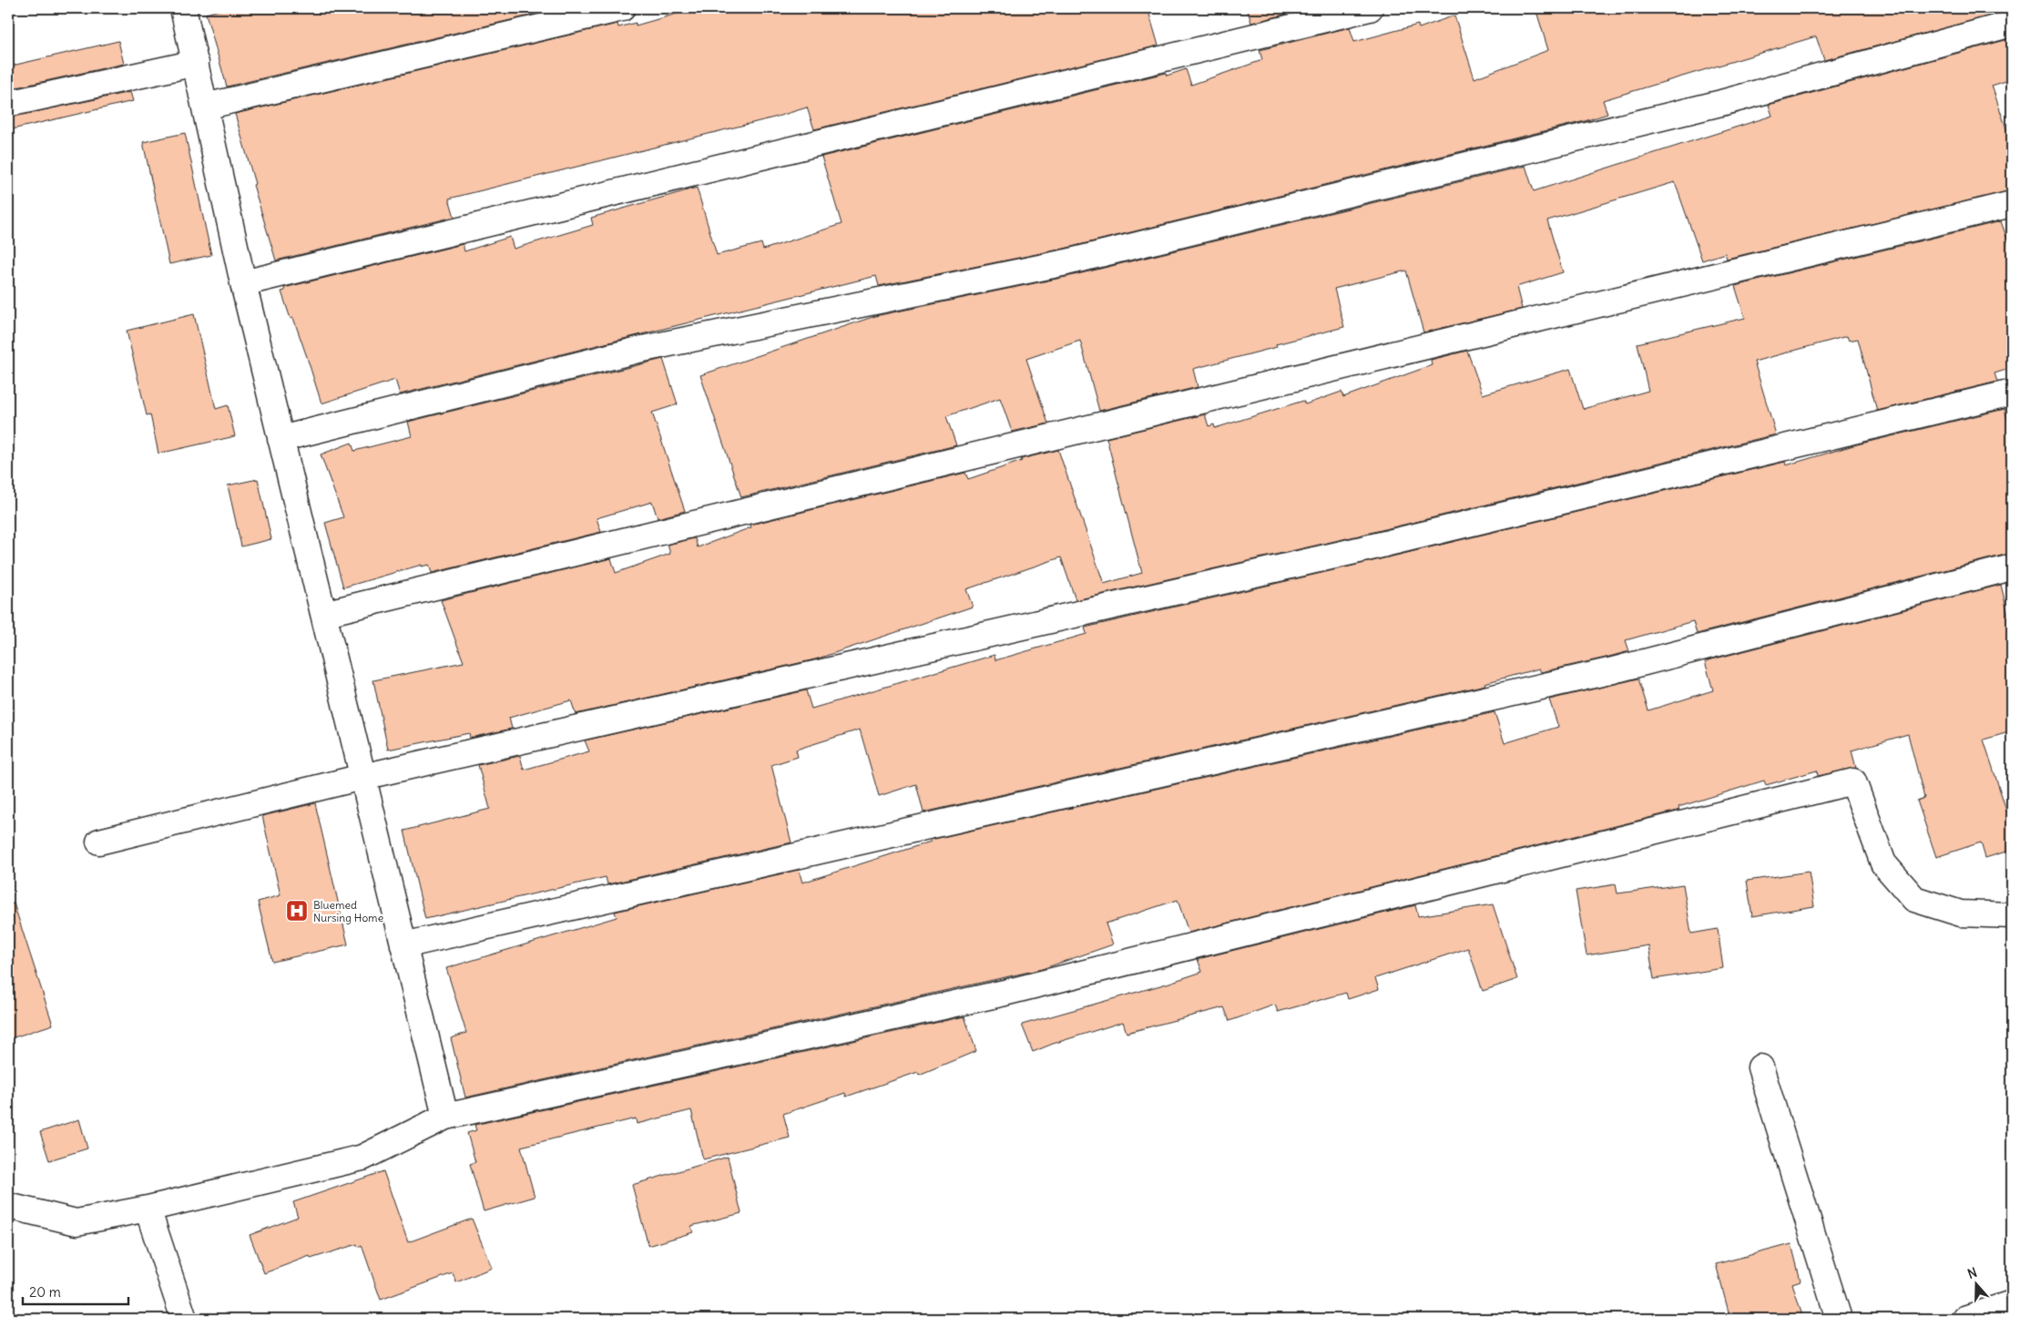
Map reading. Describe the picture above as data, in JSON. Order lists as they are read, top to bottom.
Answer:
{
  "places": {
    "hospital": ["Bluemed Nursing Home"]
  },
  "scale_bar": "20 m",
  "north": "top"
}
